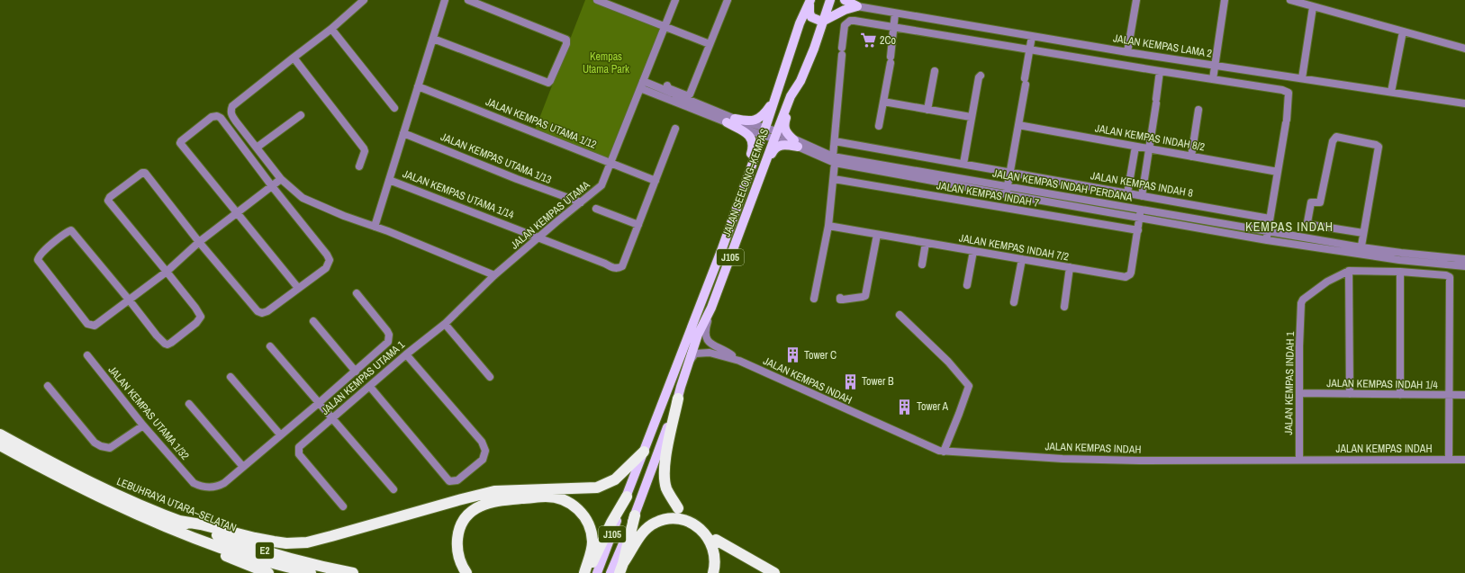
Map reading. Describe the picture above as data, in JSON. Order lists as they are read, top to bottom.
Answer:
{
  "streets": {
    "highway": ["LEBUHRAYA UTARA–SELATAN", "E2"],
    "main road": ["JALAN SEELONG–KEMPAS", "J105"],
    "street": [
      "JALAN KEMPAS LAMA 2",
      "JALAN KEMPAS UTAMA 1/12",
      "JALAN KEMPAS INDAH 8/2",
      "JALAN KEMPAS UTAMA 1/13",
      "JALAN KEMPAS INDAH 8",
      "JALAN KEMPAS INDAH PERDANA",
      "JALAN KEMPAS UTAMA 1/14",
      "JALAN KEMPAS INDAH 7",
      "JALAN KEMPAS UTAMA",
      "JALAN KEMPAS INDAH 7/2",
      "JALAN KEMPAS UTAMA 1",
      "JALAN KEMPAS INDAH",
      "JALAN KEMPAS INDAH 1",
      "JALAN KEMPAS INDAH 1/4",
      "JALAN KEMPAS UTAMA 1/32"
    ]
  },
  "crossings": [
    ["JALAN KEMPAS UTAMA 1/12", "JALAN KEMPAS UTAMA"],
    ["JALAN KEMPAS UTAMA 1/13", "JALAN KEMPAS UTAMA"],
    ["JALAN SEELONG–KEMPAS", "J105"],
    ["JALAN KEMPAS INDAH PERDANA", "JALAN KEMPAS INDAH 7/2"],
    ["JALAN KEMPAS UTAMA 1/14", "JALAN KEMPAS UTAMA"],
    ["JALAN KEMPAS INDAH 7", "JALAN KEMPAS INDAH 7/2"],
    ["JALAN KEMPAS UTAMA", "JALAN KEMPAS UTAMA 1"],
    ["JALAN KEMPAS INDAH", "JALAN KEMPAS INDAH 1"],
    ["JALAN KEMPAS INDAH 1", "JALAN KEMPAS INDAH 1/4"]
  ],
  "districts": ["KEMPAS INDAH"],
  "parks": ["Kempas Utama Park"],
  "places": {
    "supermarket": ["2Co"],
    "building": ["Tower C", "Tower B", "Tower A"]
  }
}
